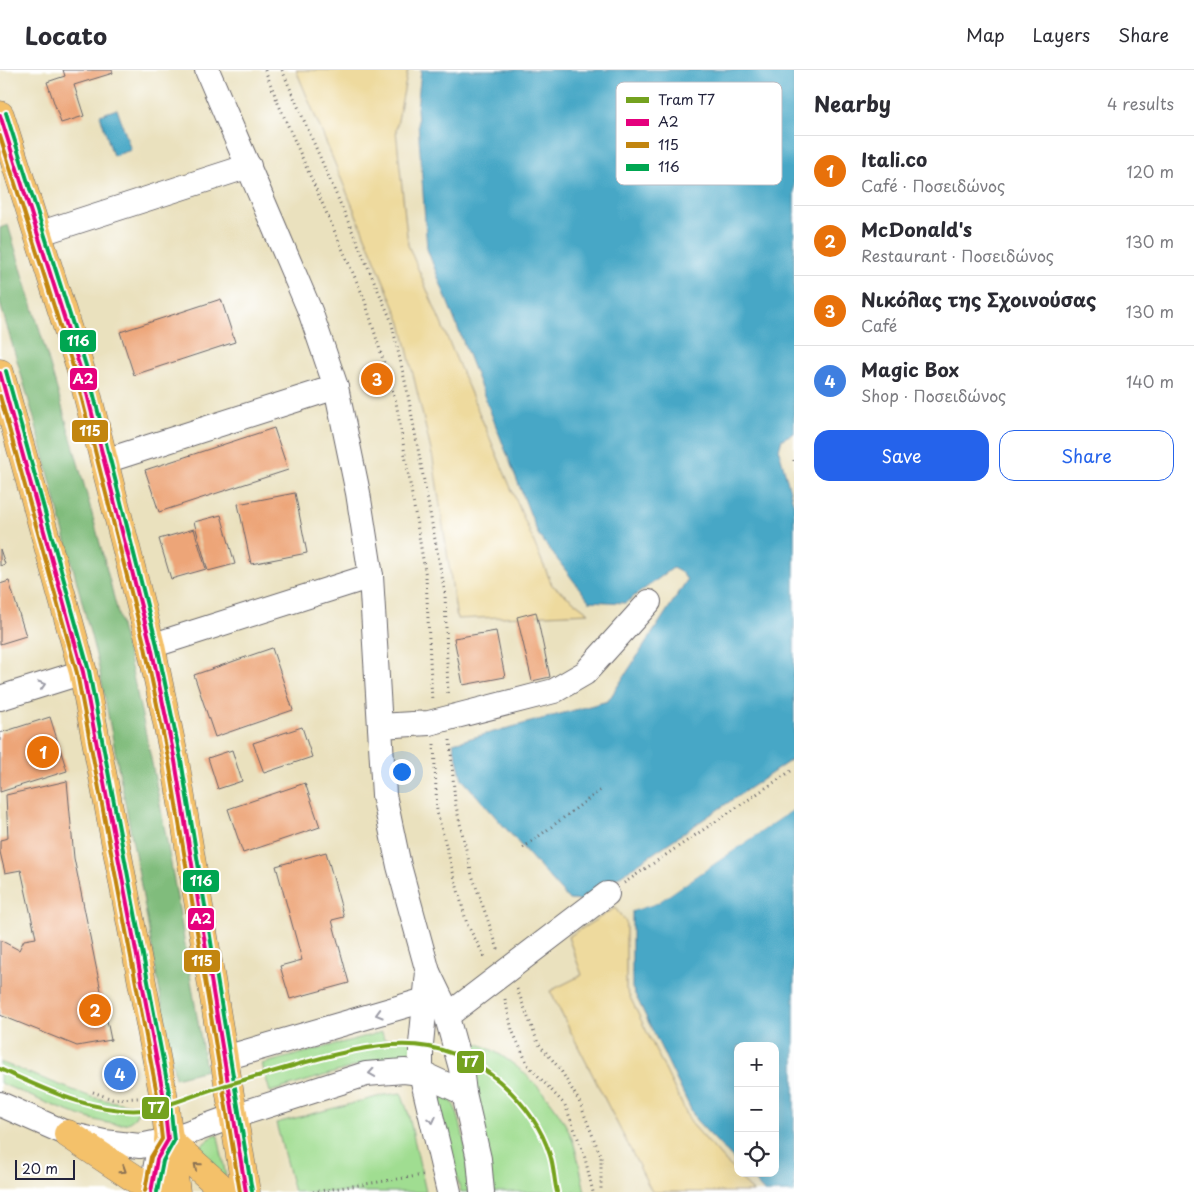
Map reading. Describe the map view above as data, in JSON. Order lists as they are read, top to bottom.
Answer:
{
  "lines": [
    "transit line 116",
    "transit line Α2",
    "transit line 115",
    "tram line Τ7"
  ],
  "legend": [
    "Tram Τ7",
    "Α2",
    "115",
    "116"
  ],
  "scale_bar": "20 m",
  "page": {
    "header": "Locato",
    "nav": ["Map", "Layers", "Share"],
    "heading": ["Nearby", "4 results"],
    "list": [
      {
        "mark": "1",
        "name": "Itali.co",
        "note": "Café · Ποσειδώνος",
        "value": "120 m"
      },
      {
        "mark": "2",
        "name": "McDonald's",
        "note": "Restaurant · Ποσειδώνος",
        "value": "130 m"
      },
      {
        "mark": "3",
        "name": "Νικόλας της Σχοινούσας",
        "note": "Café",
        "value": "130 m"
      },
      {
        "mark": "4",
        "name": "Magic Box",
        "note": "Shop · Ποσειδώνος",
        "value": "140 m"
      }
    ],
    "pins": [
      "3",
      "1",
      "2",
      "4"
    ],
    "buttons": ["Save", "Share"],
    "map_buttons": ["+", "−"],
    "scale": "20 m"
  }
}
